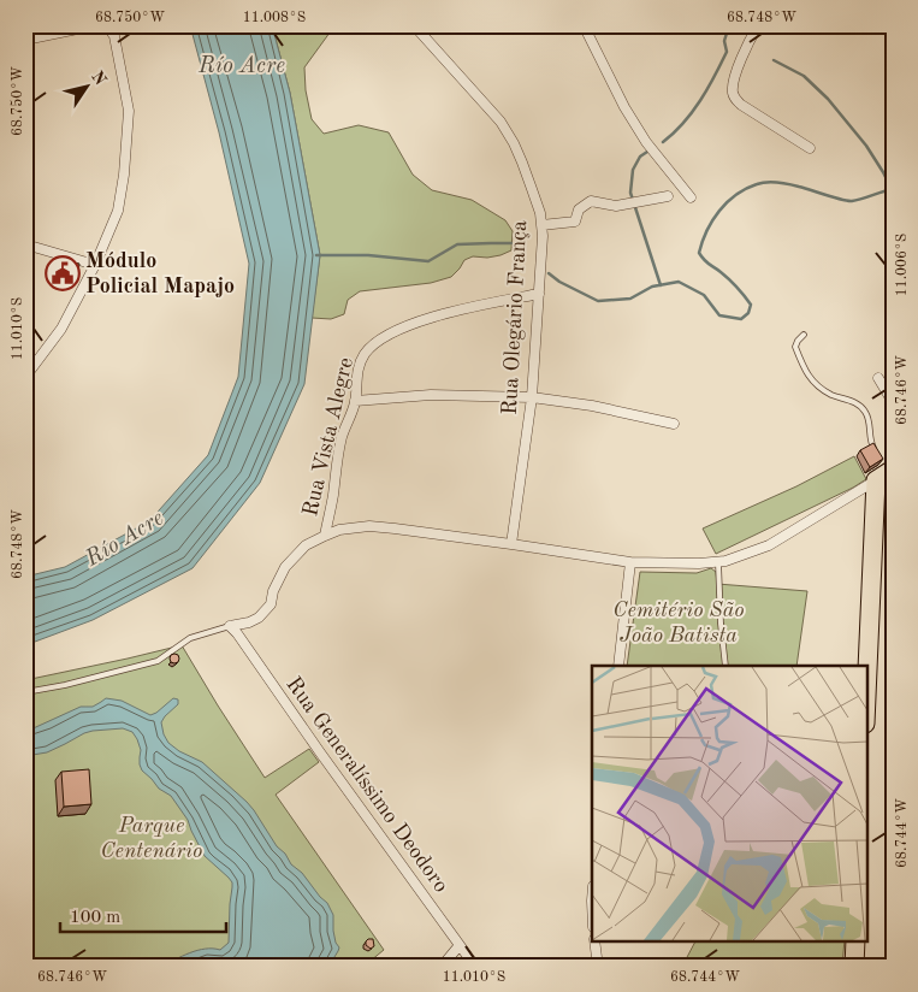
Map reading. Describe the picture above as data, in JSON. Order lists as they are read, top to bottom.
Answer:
{
  "streets": {
    "street": ["Rua Olegário França", "Rua Vista Alegre", "Rua Generalíssimo Deodoro"]
  },
  "crossings": [
    ["Rua Olegário França", "Rua Vista Alegre"]
  ],
  "water": ["Río Acre"],
  "parks": ["Cemitério São João Batista", "Parque Centenário"],
  "places": {
    "public building": ["Módulo Policial Mapajo"]
  },
  "scale_bar": "100 m",
  "north": "top right",
  "coordinates": [
    "68.750°W",
    "11.008°S",
    "68.748°W",
    "11.006°S",
    "11.010°S",
    "68.746°W",
    "68.744°W"
  ]
}
